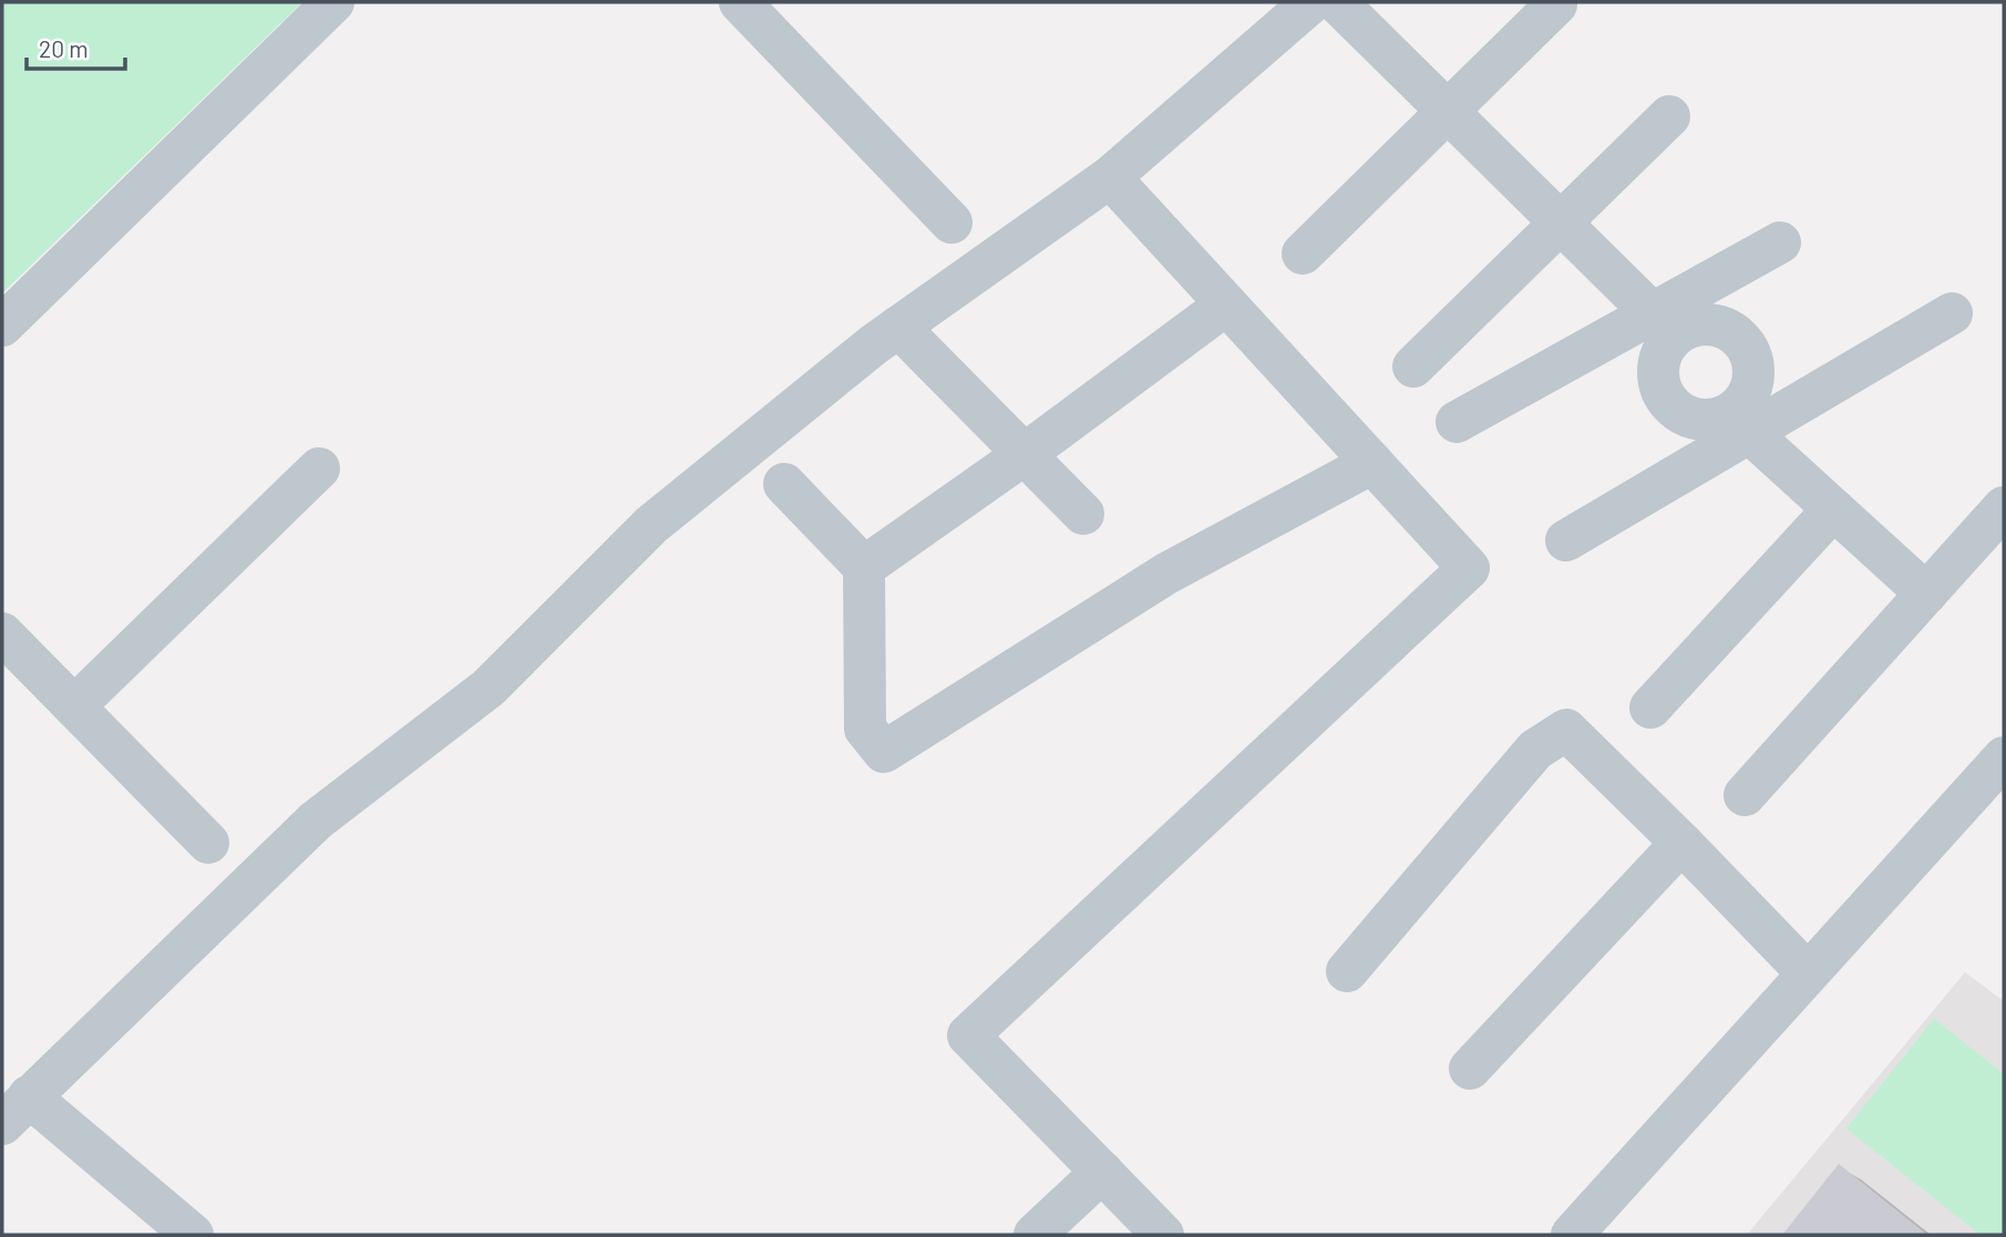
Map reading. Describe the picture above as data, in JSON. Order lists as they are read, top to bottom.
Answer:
{
  "scale_bar": "20 m"
}
